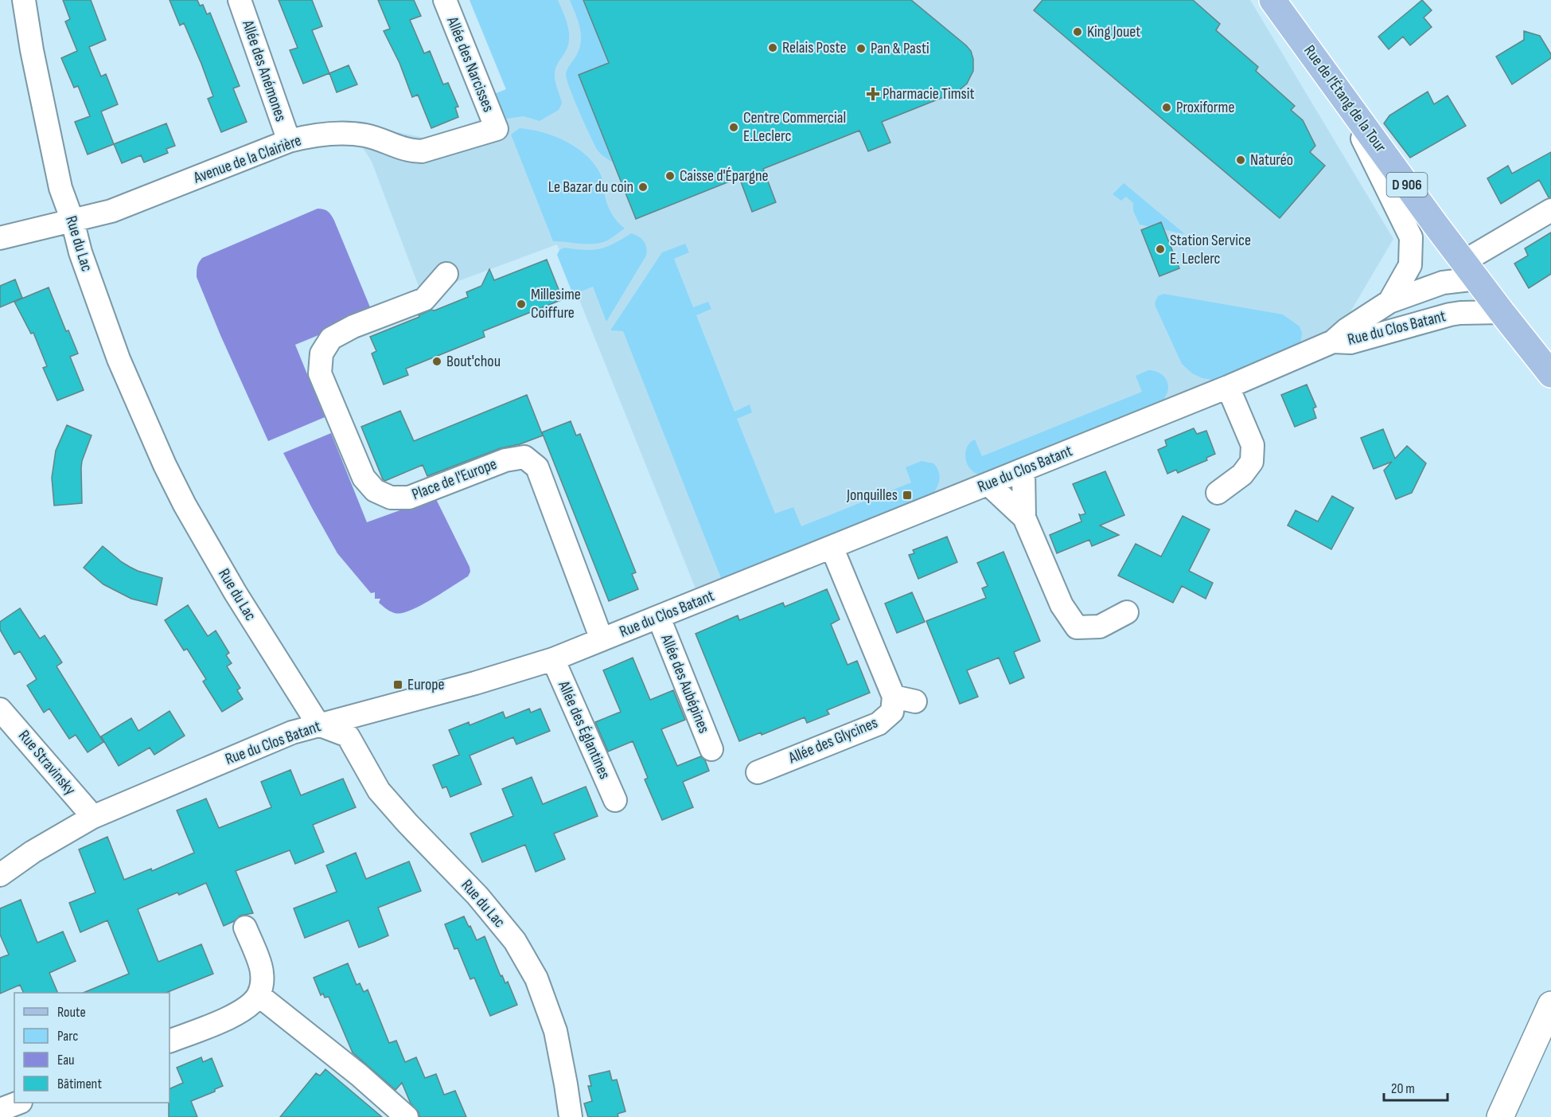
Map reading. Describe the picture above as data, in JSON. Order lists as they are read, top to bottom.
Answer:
{
  "streets": {
    "main road": ["Rue de l'Étang de la Tour", "D 906"],
    "street": [
      "Allée des Narcisses",
      "Allée des Anémones",
      "Avenue de la Clairière",
      "Rue du Lac",
      "Rue du Clos Batant",
      "Place de l'Europe",
      "Allée des Aubépines",
      "Allée des Églantines",
      "Allée des Glycines",
      "Rue Stravinsky"
    ]
  },
  "crossings": [
    ["Allée des Narcisses", "Avenue de la Clairière"],
    ["Allée des Anémones", "Avenue de la Clairière"],
    ["Rue de l'Étang de la Tour", "D 906"],
    ["Rue de l'Étang de la Tour", "Rue du Clos Batant"],
    ["Avenue de la Clairière", "Rue du Lac"],
    ["Rue du Lac", "Rue du Clos Batant"],
    ["Rue du Clos Batant", "Place de l'Europe"],
    ["Rue du Clos Batant", "Allée des Aubépines"],
    ["Rue du Clos Batant", "Allée des Églantines"],
    ["Rue du Clos Batant", "Rue Stravinsky"]
  ],
  "places": {
    "other": [
      "King Jouet",
      "Relais Poste",
      "Pan & Pasti",
      "Proxiforme",
      "Centre Commercial E.Leclerc",
      "Naturéo",
      "Caisse d'Épargne",
      "Le Bazar du coin",
      "Station Service E. Leclerc",
      "Millesime Coiffure",
      "Bout'chou"
    ],
    "health": ["Pharmacie Timsit"],
    "transit": ["Jonquilles", "Europe"]
  },
  "legend": [
    "Route",
    "Parc",
    "Eau",
    "Bâtiment"
  ],
  "scale_bar": "20 m"
}
